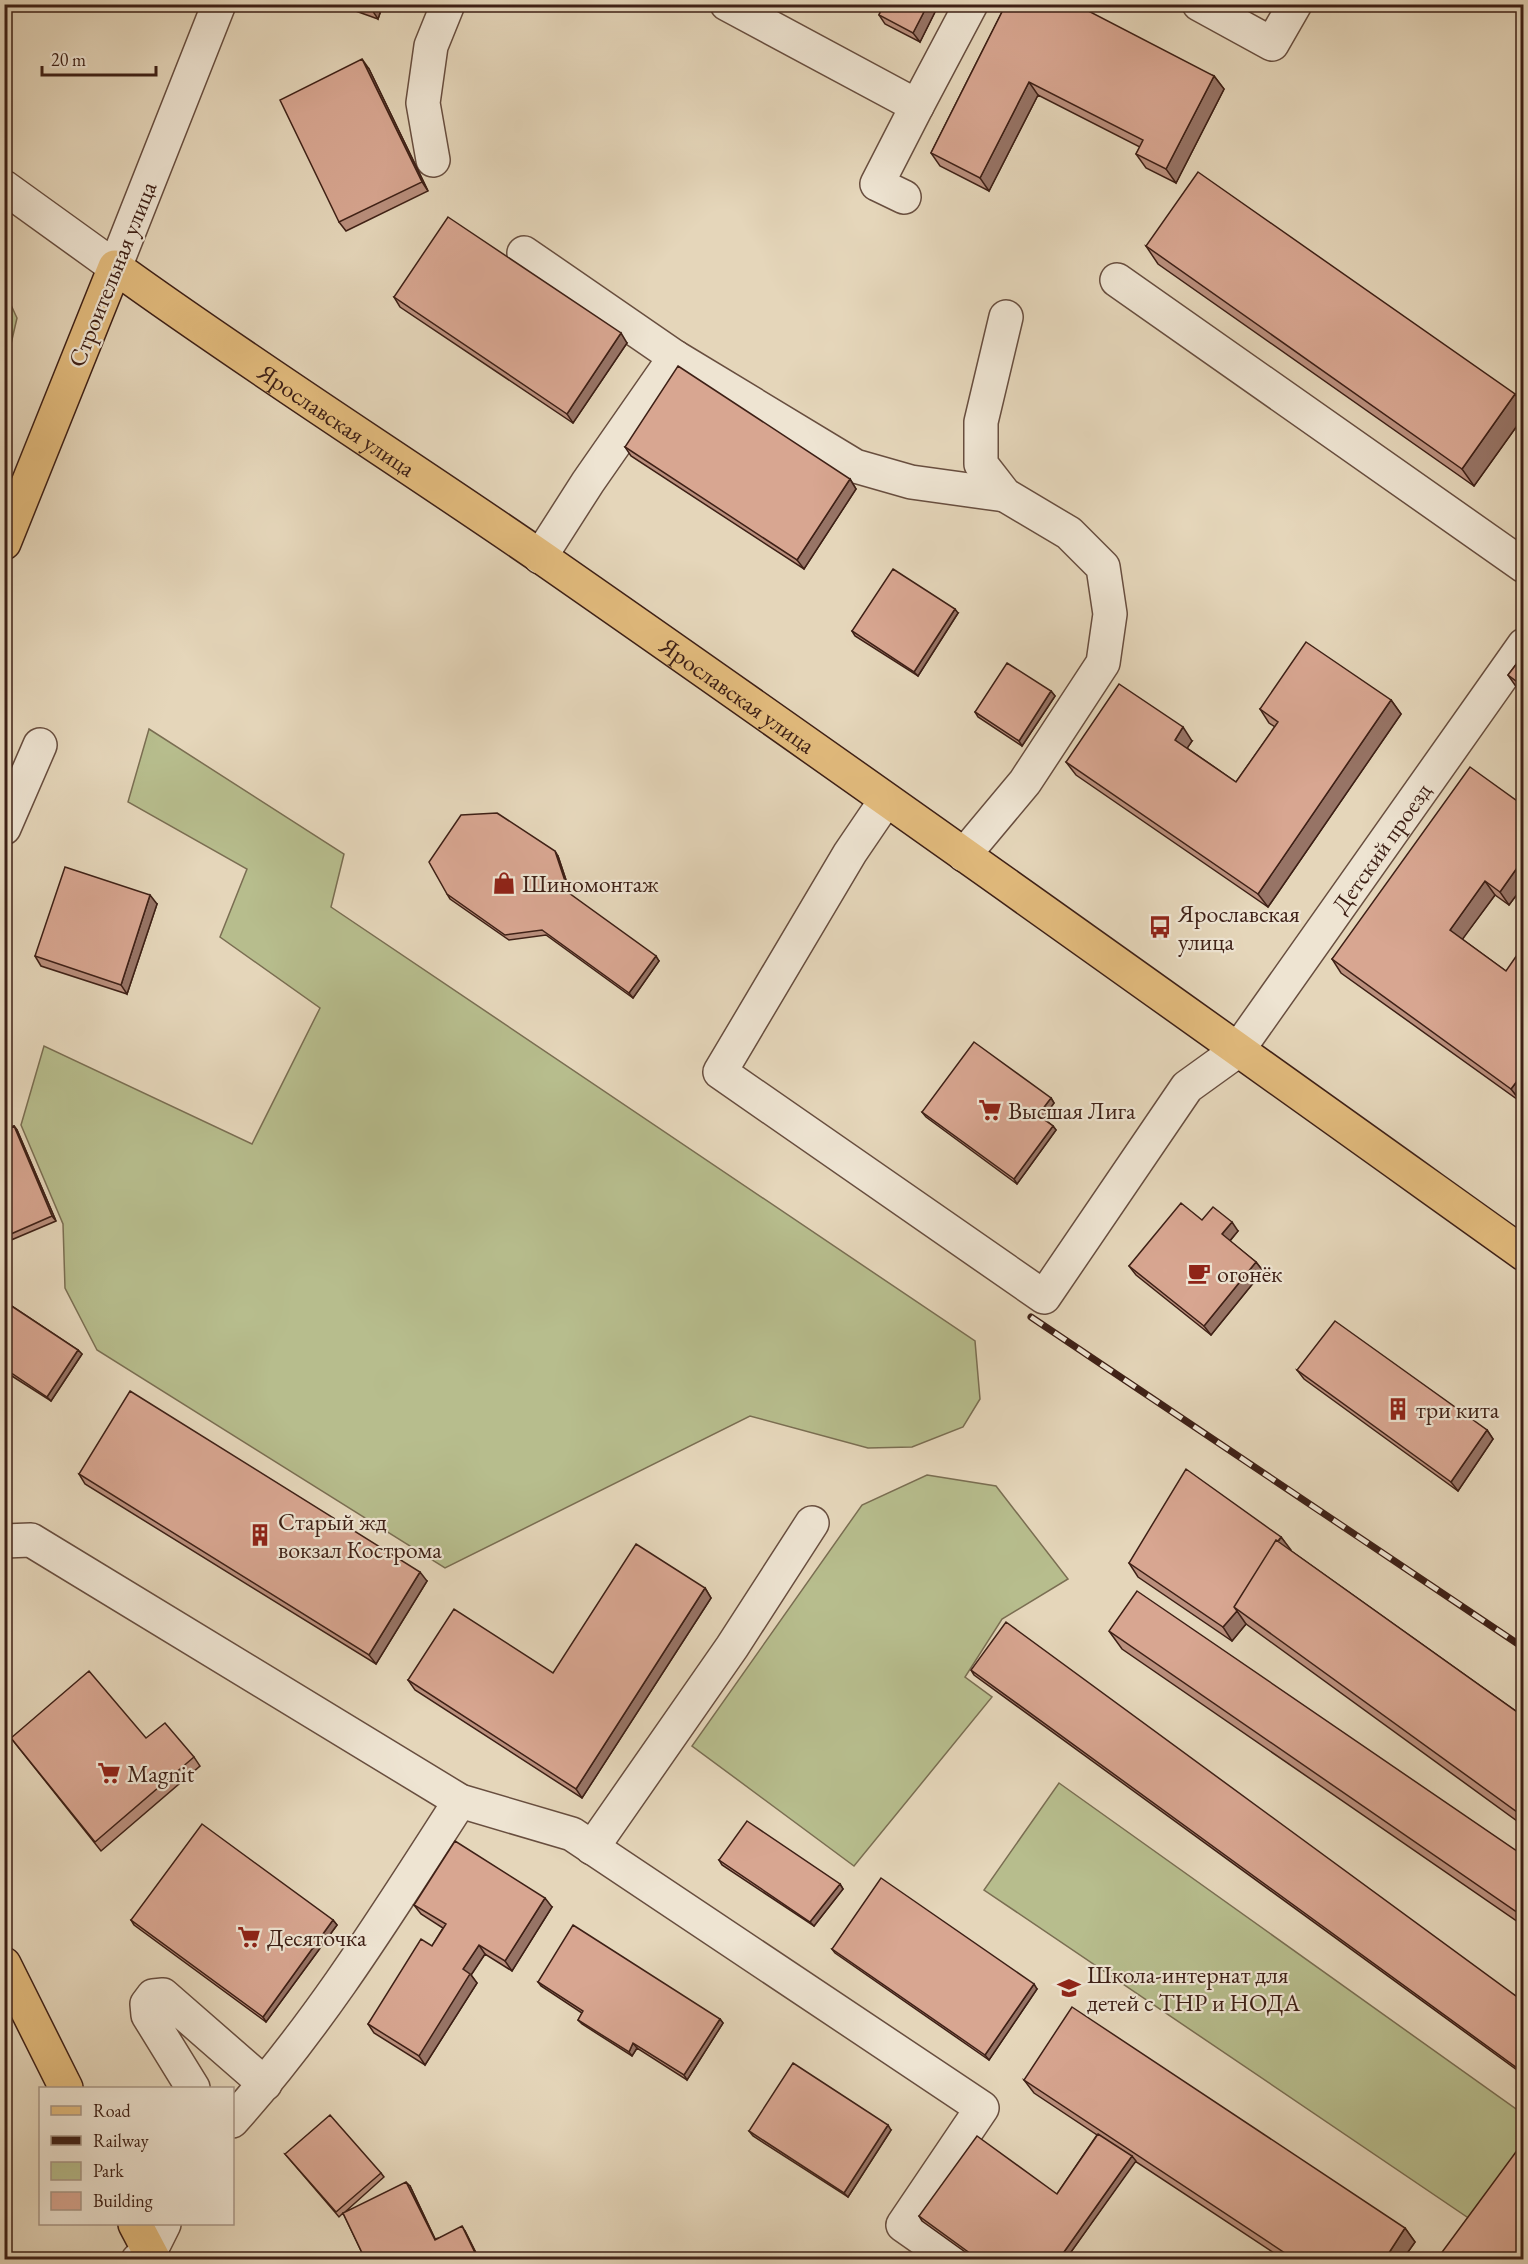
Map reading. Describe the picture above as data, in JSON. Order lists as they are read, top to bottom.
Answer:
{
  "streets": {
    "main road": ["Строительная улица", "Ярославская улица"],
    "street": ["Детский проезд"]
  },
  "crossings": [
    ["Строительная улица", "Ярославская улица"],
    ["Ярославская улица", "Детский проезд"]
  ],
  "places": {
    "shop": ["Шиномонтаж"],
    "bus stop": ["Ярославская улица"],
    "supermarket": ["Высшая Лига", "Magnit", "Десяточка"],
    "cafe": ["огонёк"],
    "building": ["три кита", "Старый жд вокзал Кострома"],
    "school or university": ["Школа-интернат для детей с ТНР и НОДА"]
  },
  "legend": [
    "Road",
    "Railway",
    "Park",
    "Building"
  ],
  "scale_bar": "20 m"
}
